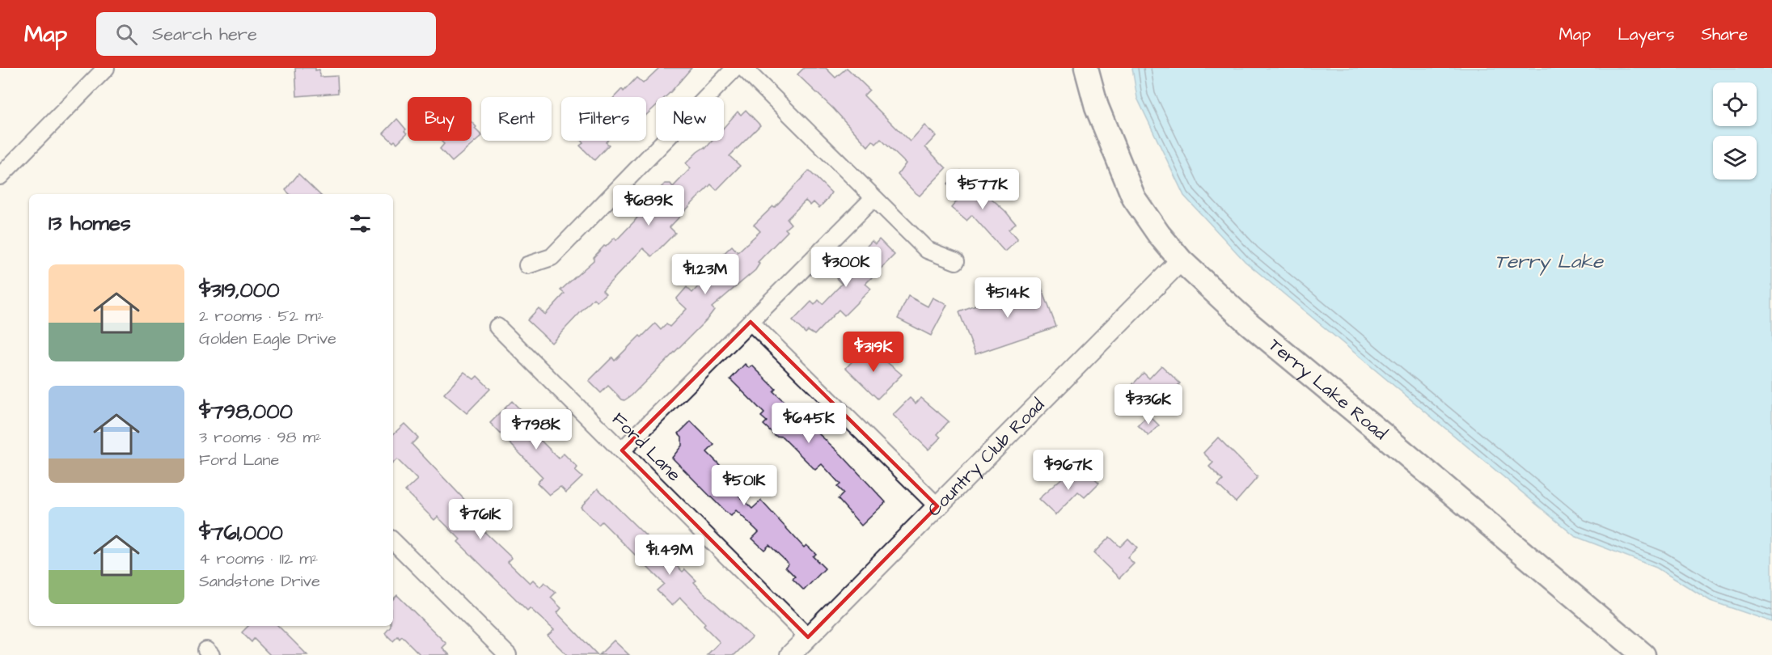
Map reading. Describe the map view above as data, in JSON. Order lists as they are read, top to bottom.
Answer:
{
  "streets": {
    "main road": ["Terry Lake Road"],
    "street": ["Ford Lane", "Country Club Road"]
  },
  "crossings": [
    ["Terry Lake Road", "Country Club Road"],
    ["Ford Lane", "Country Club Road"]
  ],
  "water": ["Terry Lake"],
  "page": {
    "header": "Map",
    "search": "Search here",
    "nav": ["Map", "Layers", "Share"],
    "chip": [
      "Buy",
      "Rent",
      "Filters",
      "New"
    ],
    "price": [
      "$577K",
      "$689K",
      "$300K",
      "$1.23M",
      "$514K",
      "$319K",
      "$336K",
      "$645K",
      "$798K",
      "$967K",
      "$501K",
      "$761K",
      "$1.49M"
    ],
    "heading": "13 homes",
    "list": [
      {
        "name": "$319,000",
        "note": "2 rooms · 52 m² · Golden Eagle Drive"
      },
      {
        "name": "$798,000",
        "note": "3 rooms · 98 m² · Ford Lane"
      },
      {
        "name": "$761,000",
        "note": "4 rooms · 112 m² · Sandstone Drive"
      }
    ]
  }
}
